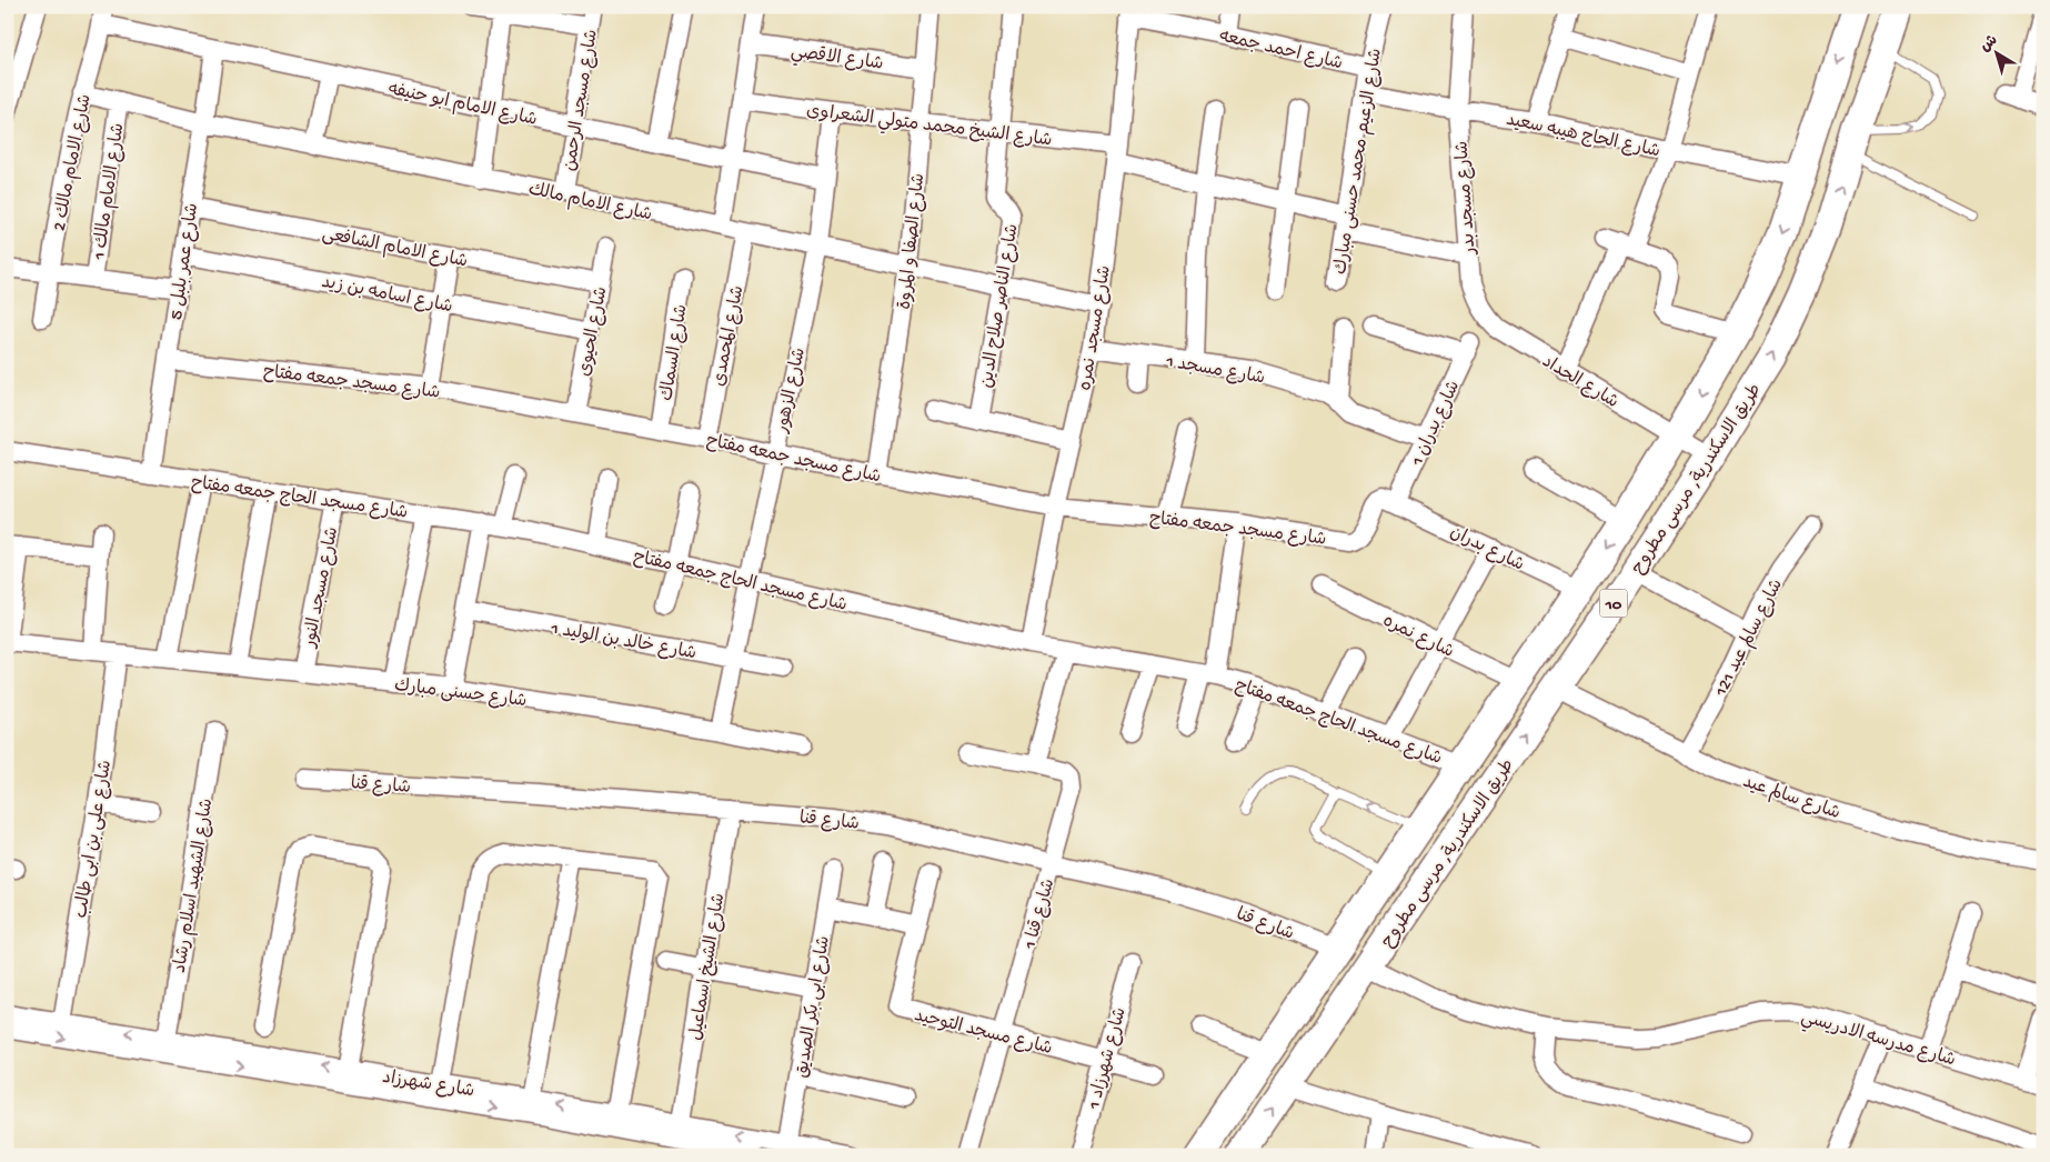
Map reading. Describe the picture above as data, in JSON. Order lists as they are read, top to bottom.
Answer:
{
  "streets": {
    "main road": ["طريق الاسكندرية, مرسى مطروح", "10"],
    "street": [
      "شارع احمد جمعه",
      "شارع الاقصي",
      "شارع مسجد الرحمن",
      "شارع الامام ابو حنيفه",
      "شارع الشيخ محمد متولي الشعراوى",
      "شارع الحاج هيبه سعيد",
      "شارع الزعيم محمد حسنى مبارك",
      "شارع الامام مالك 2",
      "شارع الامام مالك 1",
      "شارع مسجد بدر",
      "شارع الامام مالك",
      "شارع الصفا و المروة",
      "شارع الامام الشافعى",
      "شارع عمر بلبل 5",
      "شارع اسامه بن زيد",
      "شارع الناصر صلاح الدين",
      "شارع مسجد نمره",
      "شارع الحيوى",
      "شارع المحمدى",
      "شارع السماك",
      "شارع مسجد 1",
      "شارع مسجد جمعه مفتاح",
      "شارع الحداد",
      "شارع الزهور",
      "شارع بدران 1",
      "شارع مسجد الحاج جمعه مفتاح",
      "شارع بدران",
      "شارع مسجد النور",
      "شارع نمره",
      "شارع سالم عيد 121",
      "شارع خالد بن الوليد 1",
      "شارع حسنى مبارك",
      "شارع قنا",
      "شارع سالم عيد",
      "شارع على بن ابى طالب",
      "شارع الشهيد اسلام رشاد",
      "شارع قنا 1",
      "شارع الشيخ اسماعيل",
      "شارع ابى بكر الصديق",
      "شارع مسجد التوحيد",
      "شارع مدرسه الادريسي",
      "شارع شهرزاد 1",
      "شارع شهرزاد"
    ]
  },
  "crossings": [
    ["شارع احمد جمعه", "شارع الزعيم محمد حسنى مبارك"],
    ["شارع احمد جمعه", "شارع مسجد نمره"],
    ["شارع الاقصي", "شارع الصفا و المروة"],
    ["شارع مسجد الرحمن", "شارع الامام ابو حنيفه"],
    ["شارع مسجد الرحمن", "شارع الامام مالك"],
    ["شارع الامام ابو حنيفه", "شارع الامام مالك 2"],
    ["شارع الامام ابو حنيفه", "شارع عمر بلبل 5"],
    ["شارع الامام ابو حنيفه", "شارع الزهور"],
    ["شارع الشيخ محمد متولي الشعراوى", "شارع الزعيم محمد حسنى مبارك"],
    ["شارع الشيخ محمد متولي الشعراوى", "شارع مسجد بدر"],
    ["شارع الشيخ محمد متولي الشعراوى", "شارع الصفا و المروة"],
    ["شارع الشيخ محمد متولي الشعراوى", "شارع الناصر صلاح الدين"],
    ["شارع الشيخ محمد متولي الشعراوى", "شارع مسجد نمره"],
    ["شارع الشيخ محمد متولي الشعراوى", "شارع الزهور"],
    ["شارع الحاج هيبه سعيد", "شارع الزعيم محمد حسنى مبارك"],
    ["شارع الحاج هيبه سعيد", "شارع مسجد بدر"],
    ["شارع الحاج هيبه سعيد", "طريق الاسكندرية, مرسى مطروح"],
    ["شارع الامام مالك 2", "شارع الامام مالك"],
    ["شارع الامام مالك 1", "شارع الامام مالك"],
    ["شارع مسجد بدر", "شارع الحداد"],
    ["شارع الامام مالك", "شارع الصفا و المروة"],
    ["شارع الامام مالك", "شارع عمر بلبل 5"],
    ["شارع الامام مالك", "شارع الناصر صلاح الدين"],
    ["شارع الامام مالك", "شارع مسجد نمره"],
    ["شارع الامام مالك", "شارع المحمدى"],
    ["شارع الامام مالك", "شارع الزهور"],
    ["شارع الصفا و المروة", "شارع مسجد جمعه مفتاح"],
    ["شارع الامام الشافعى", "شارع عمر بلبل 5"],
    ["شارع الامام الشافعى", "شارع الحيوى"],
    ["شارع عمر بلبل 5", "شارع اسامه بن زيد"],
    ["شارع عمر بلبل 5", "شارع مسجد جمعه مفتاح"],
    ["شارع عمر بلبل 5", "شارع مسجد الحاج جمعه مفتاح"],
    ["شارع اسامه بن زيد", "شارع الحيوى"],
    ["شارع مسجد نمره", "شارع مسجد 1"],
    ["شارع مسجد نمره", "شارع مسجد جمعه مفتاح"],
    ["شارع مسجد نمره", "شارع مسجد الحاج جمعه مفتاح"],
    ["شارع الحيوى", "شارع مسجد جمعه مفتاح"],
    ["شارع المحمدى", "شارع مسجد جمعه مفتاح"],
    ["شارع السماك", "شارع مسجد جمعه مفتاح"],
    ["شارع مسجد 1", "شارع بدران 1"],
    ["شارع مسجد جمعه مفتاح", "شارع الزهور"],
    ["شارع مسجد جمعه مفتاح", "شارع بدران 1"],
    ["شارع مسجد جمعه مفتاح", "شارع بدران"],
    ["شارع الحداد", "طريق الاسكندرية, مرسى مطروح"],
    ["شارع الزهور", "شارع مسجد الحاج جمعه مفتاح"],
    ["شارع الزهور", "شارع خالد بن الوليد 1"],
    ["شارع الزهور", "شارع حسنى مبارك"],
    ["شارع بدران 1", "شارع بدران"],
    ["طريق الاسكندرية, مرسى مطروح", "شارع مسجد الحاج جمعه مفتاح"],
    ["طريق الاسكندرية, مرسى مطروح", "شارع بدران"],
    ["طريق الاسكندرية, مرسى مطروح", "شارع نمره"],
    ["طريق الاسكندرية, مرسى مطروح", "شارع قنا"],
    ["طريق الاسكندرية, مرسى مطروح", "شارع سالم عيد"],
    ["طريق الاسكندرية, مرسى مطروح", "شارع مدرسه الادريسي"],
    ["شارع مسجد الحاج جمعه مفتاح", "شارع مسجد النور"],
    ["شارع مسجد النور", "شارع حسنى مبارك"],
    ["شارع سالم عيد 121", "شارع سالم عيد"],
    ["شارع حسنى مبارك", "شارع على بن ابى طالب"],
    ["شارع قنا", "شارع قنا 1"],
    ["شارع قنا", "شارع الشيخ اسماعيل"],
    ["شارع على بن ابى طالب", "شارع شهرزاد"],
    ["شارع الشهيد اسلام رشاد", "شارع شهرزاد"],
    ["شارع قنا 1", "شارع مسجد التوحيد"],
    ["شارع الشيخ اسماعيل", "شارع شهرزاد"],
    ["شارع ابى بكر الصديق", "شارع شهرزاد"],
    ["شارع مسجد التوحيد", "شارع شهرزاد 1"]
  ],
  "north": "top left"
}
